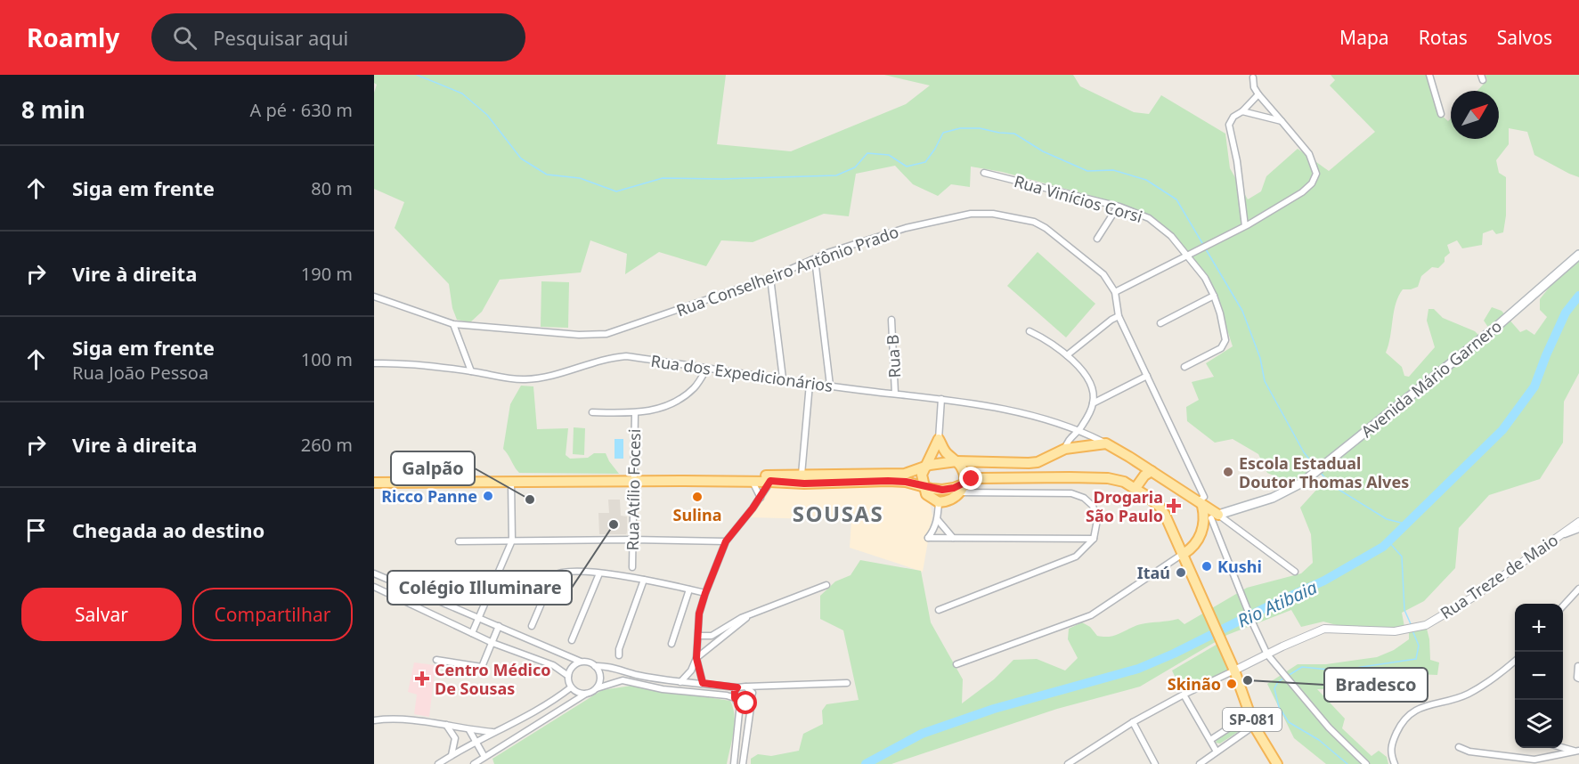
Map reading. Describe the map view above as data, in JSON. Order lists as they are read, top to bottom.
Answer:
{
  "streets": {
    "main road": ["Avenida Mário Garnero", "SP-081"],
    "street": [
      "Rua Vinícios Corsi",
      "Rua Conselheiro Antônio Prado",
      "Rua B",
      "Rua dos Expedicionários",
      "Rua Atílio Focesi",
      "Rua Treze de Maio"
    ]
  },
  "crossings": [
    ["Rua B", "Rua dos Expedicionários"],
    ["Rua Treze de Maio", "SP-081"]
  ],
  "districts": ["SOUSAS"],
  "water": ["Rio Atibaia"],
  "places": {
    "other": [
      "Escola Estadual Doutor Thomas Alves",
      "Ricco Panne",
      "Sulina",
      "Galpão",
      "Colégio Illuminare",
      "Kushi",
      "Itaú",
      "Bradesco",
      "Skinão"
    ],
    "health": ["Drogaria São Paulo", "Centro Médico De Sousas"]
  },
  "north": "top right",
  "page": {
    "header": "Roamly",
    "search": "Pesquisar aqui",
    "nav": ["Mapa", "Rotas", "Salvos"],
    "heading": ["8 min", "A pé · 630 m"],
    "list": [
      ["Siga em frente", "80 m"],
      ["Vire à direita", "190 m"],
      ["Siga em frente", "Rua João Pessoa", "100 m"],
      ["Vire à direita", "260 m"],
      "Chegada ao destino"
    ],
    "buttons": ["Salvar", "Compartilhar"],
    "map_buttons": ["+", "−"]
  }
}
